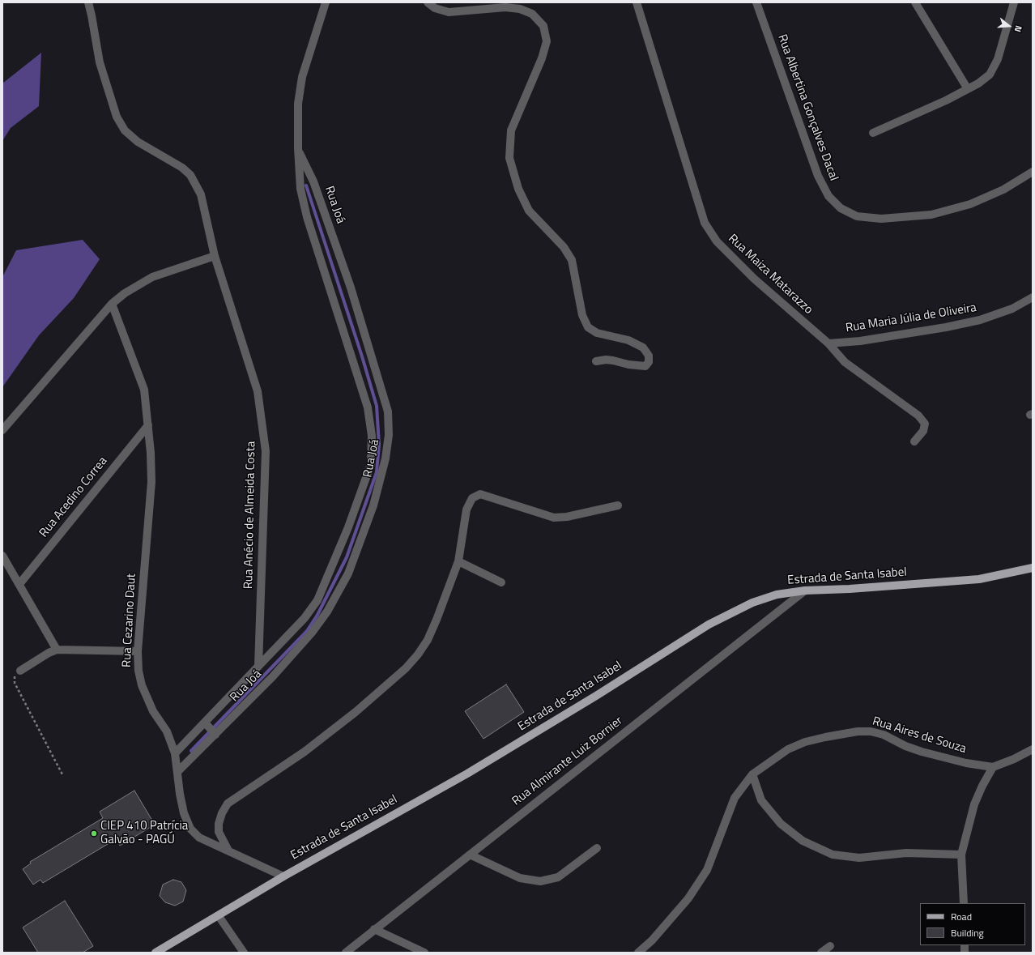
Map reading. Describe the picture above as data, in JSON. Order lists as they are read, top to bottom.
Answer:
{
  "streets": {
    "main road": ["Estrada de Santa Isabel"],
    "street": [
      "Rua Albertina Gonçalves Dacal",
      "Rua Joá",
      "Rua Maiza Matarazzo",
      "Rua Maria Júlia de Oliveira",
      "Rua Acedino Correa",
      "Rua Anécio de Almeida Costa",
      "Rua Cezarino Daut",
      "Rua Aires de Souza",
      "Rua Almirante Luiz Bornier"
    ]
  },
  "crossings": [
    ["Rua Joá", "Rua Anécio de Almeida Costa"],
    ["Rua Joá", "Rua Cezarino Daut"],
    ["Rua Maiza Matarazzo", "Rua Maria Júlia de Oliveira"],
    ["Rua Acedino Correa", "Rua Cezarino Daut"],
    ["Estrada de Santa Isabel", "Rua Cezarino Daut"],
    ["Estrada de Santa Isabel", "Rua Almirante Luiz Bornier"]
  ],
  "places": ["CIEP 410 Patrícia Galvão - PAGÚ"],
  "legend": ["Road", "Building"],
  "north": "right"
}
